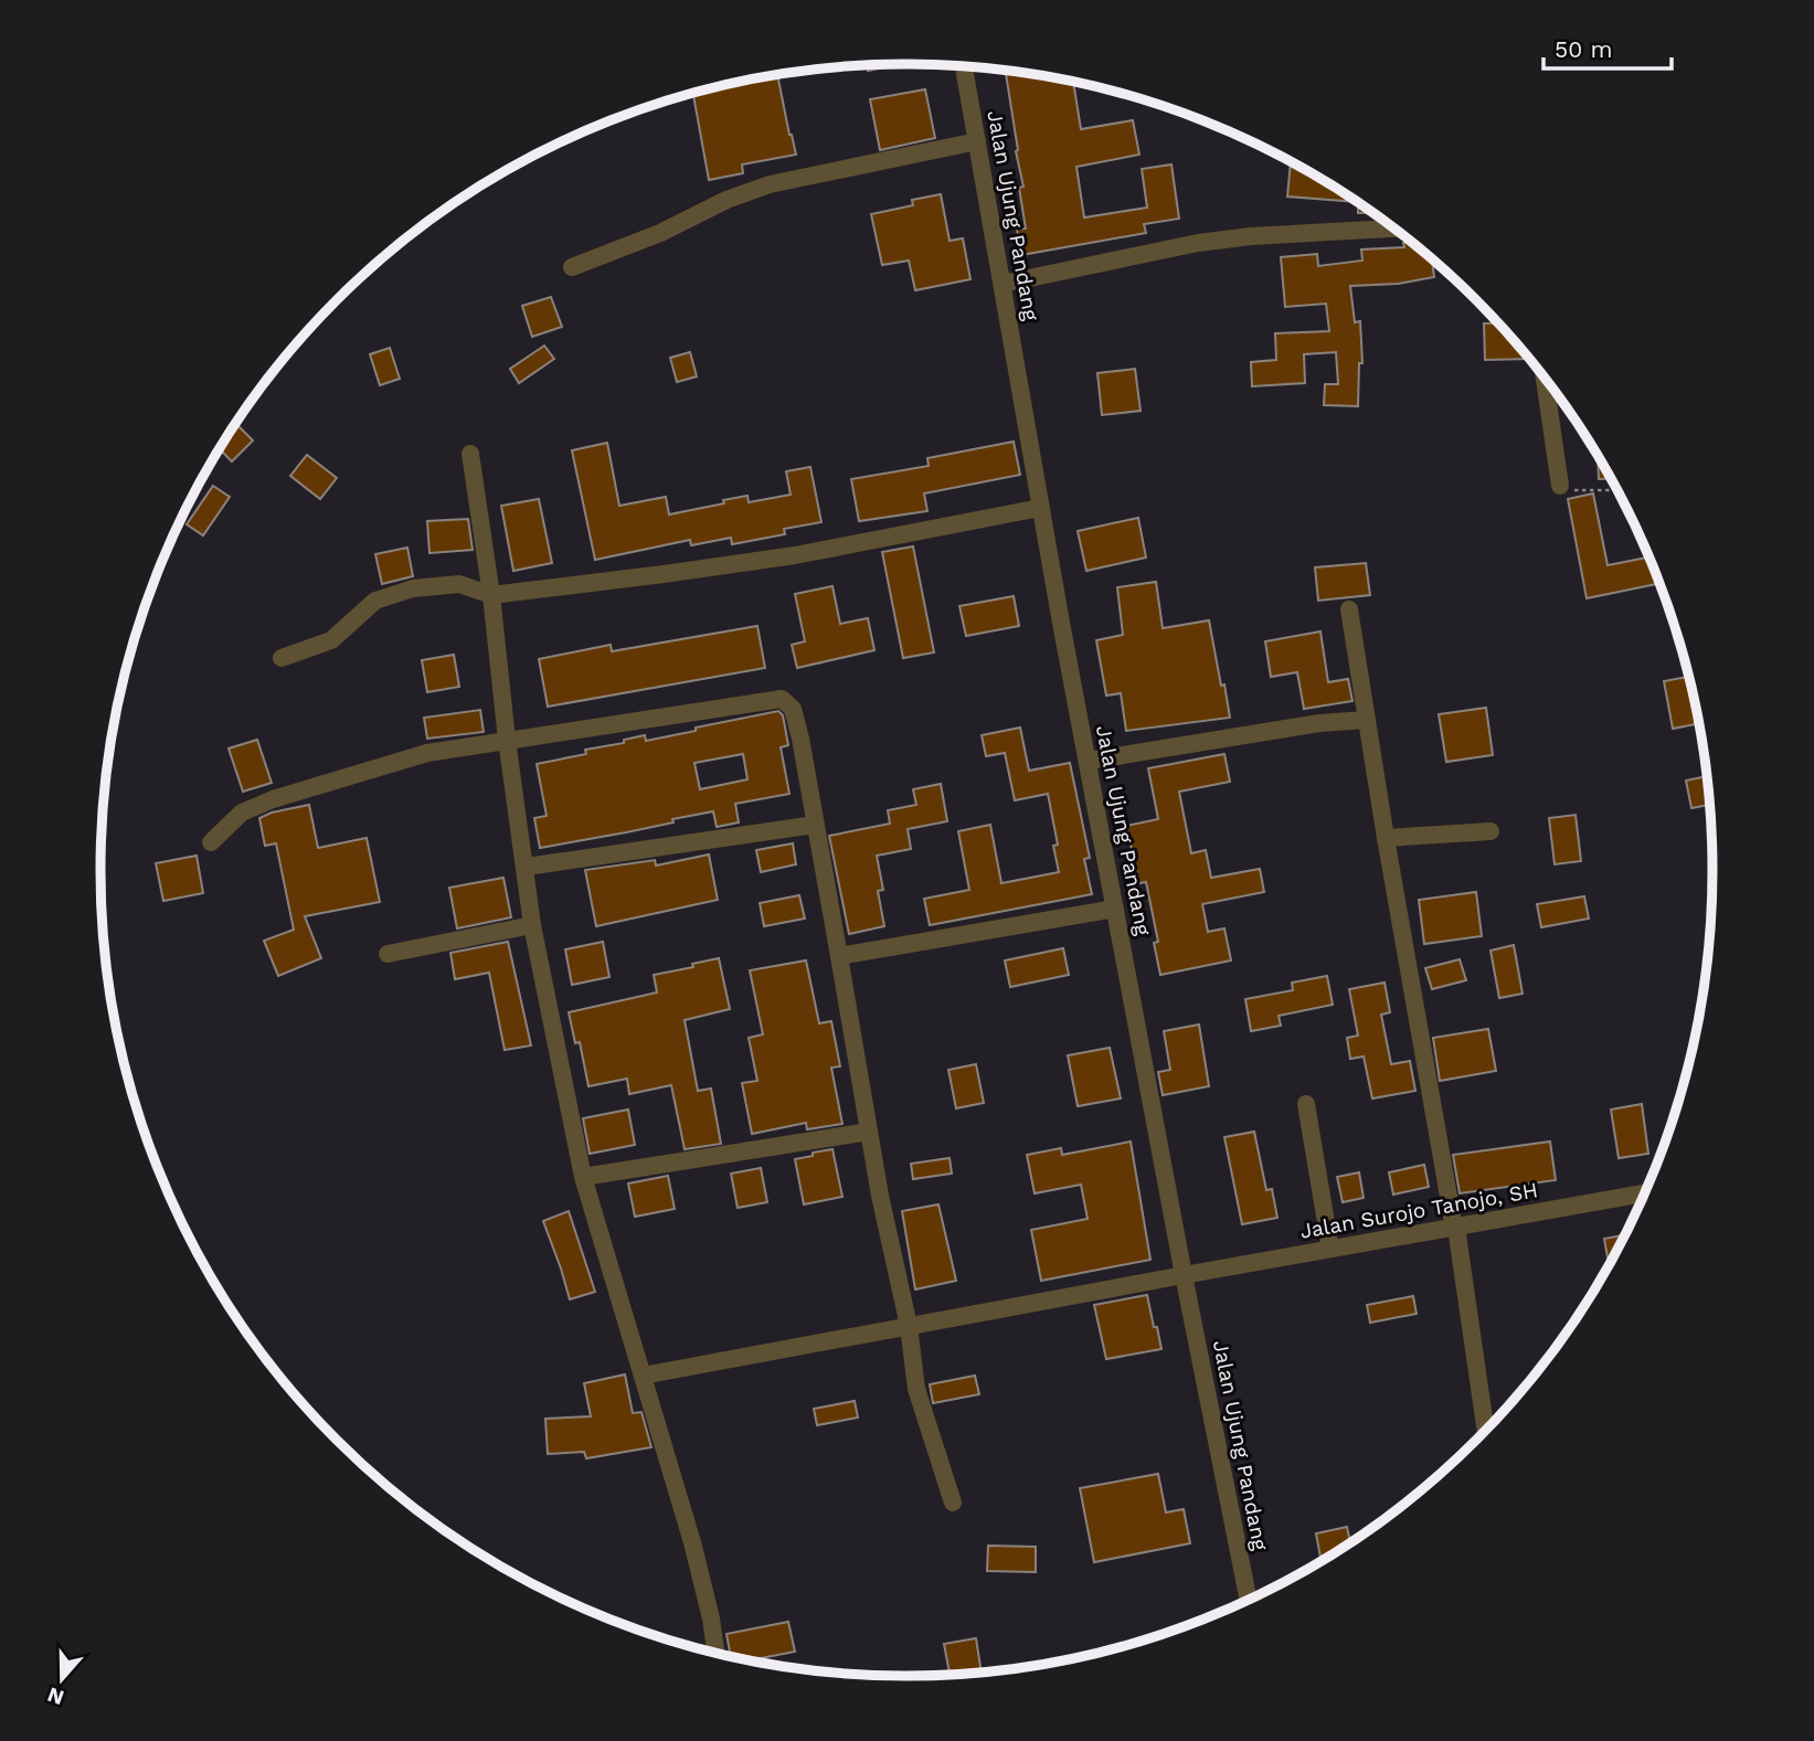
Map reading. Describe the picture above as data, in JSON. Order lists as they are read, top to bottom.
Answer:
{
  "streets": {
    "street": ["Jalan Ujung Pandang", "Jalan Surojo Tanojo, SH"]
  },
  "crossings": [
    ["Jalan Ujung Pandang", "Jalan Surojo Tanojo, SH"]
  ],
  "scale_bar": "50 m",
  "north": "bottom"
}
